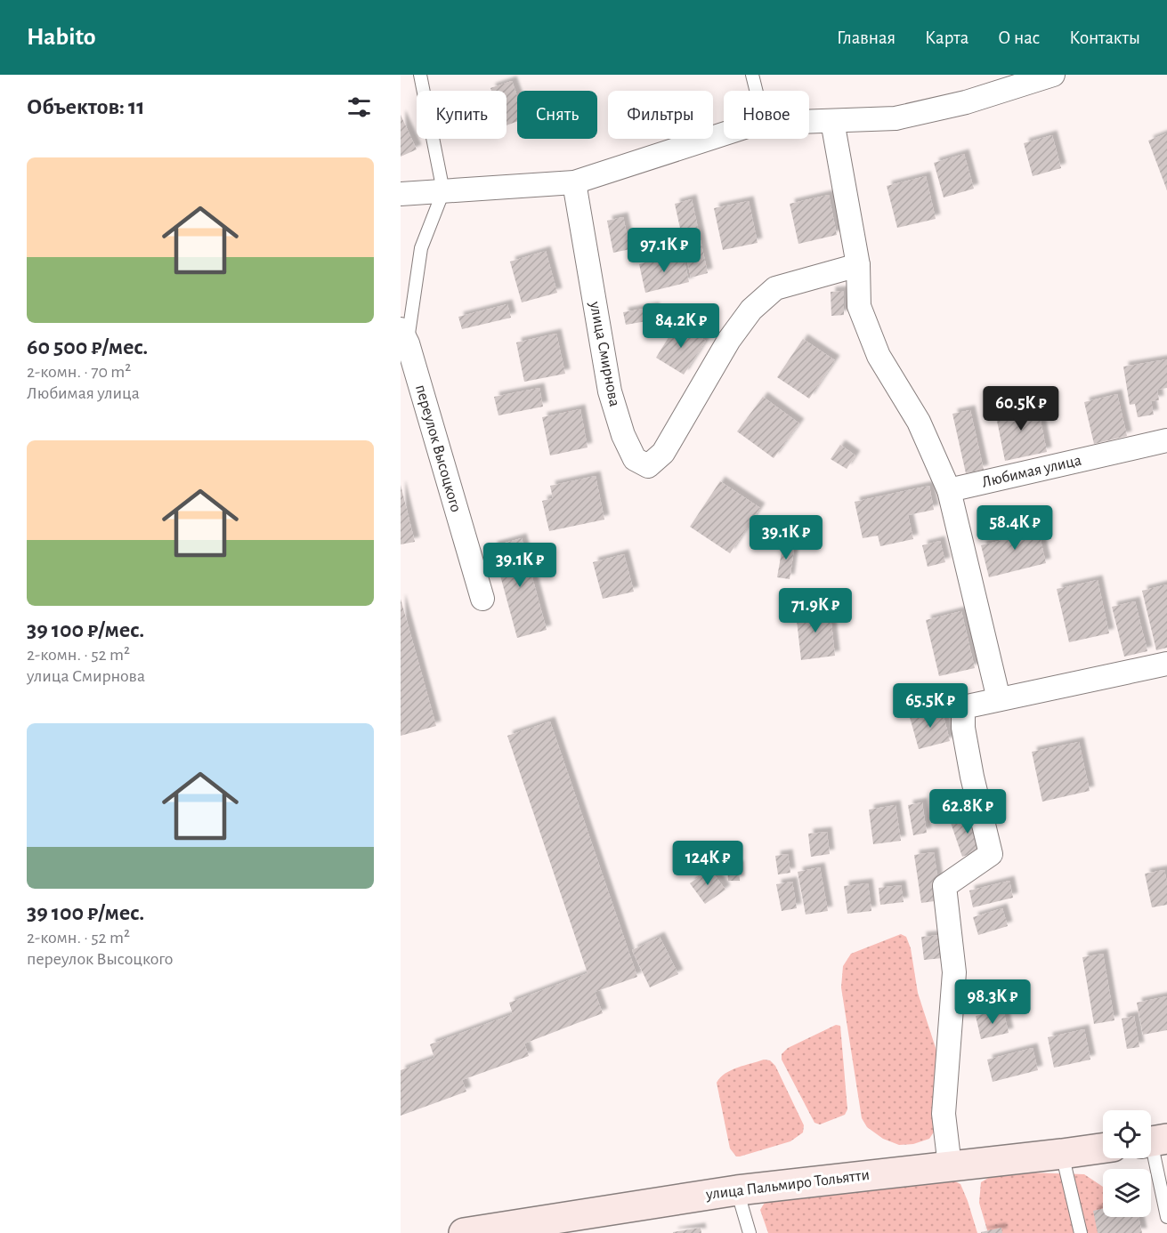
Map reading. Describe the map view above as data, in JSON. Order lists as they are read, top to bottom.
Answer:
{
  "streets": {
    "street": [
      "улица Смирнова",
      "переулок Высоцкого",
      "Любимая улица",
      "улица Пальмиро Тольятти"
    ]
  },
  "page": {
    "header": "Habito",
    "nav": [
      "Главная",
      "Карта",
      "О нас",
      "Контакты"
    ],
    "heading": "Объектов: 11",
    "chip": [
      "Купить",
      "Снять",
      "Фильтры",
      "Новое"
    ],
    "list": [
      {
        "name": "60 500 ₽/мес.",
        "note": "2-комн. · 70 m² · Любимая улица"
      },
      {
        "name": "39 100 ₽/мес.",
        "note": "2-комн. · 52 m² · улица Смирнова"
      },
      {
        "name": "39 100 ₽/мес.",
        "note": "2-комн. · 52 m² · переулок Высоцкого"
      }
    ],
    "price": [
      "97.1K ₽",
      "84.2K ₽",
      "60.5K ₽",
      "58.4K ₽",
      "39.1K ₽",
      "39.1K ₽",
      "71.9K ₽",
      "65.5K ₽",
      "62.8K ₽",
      "124K ₽",
      "98.3K ₽"
    ]
  }
}
